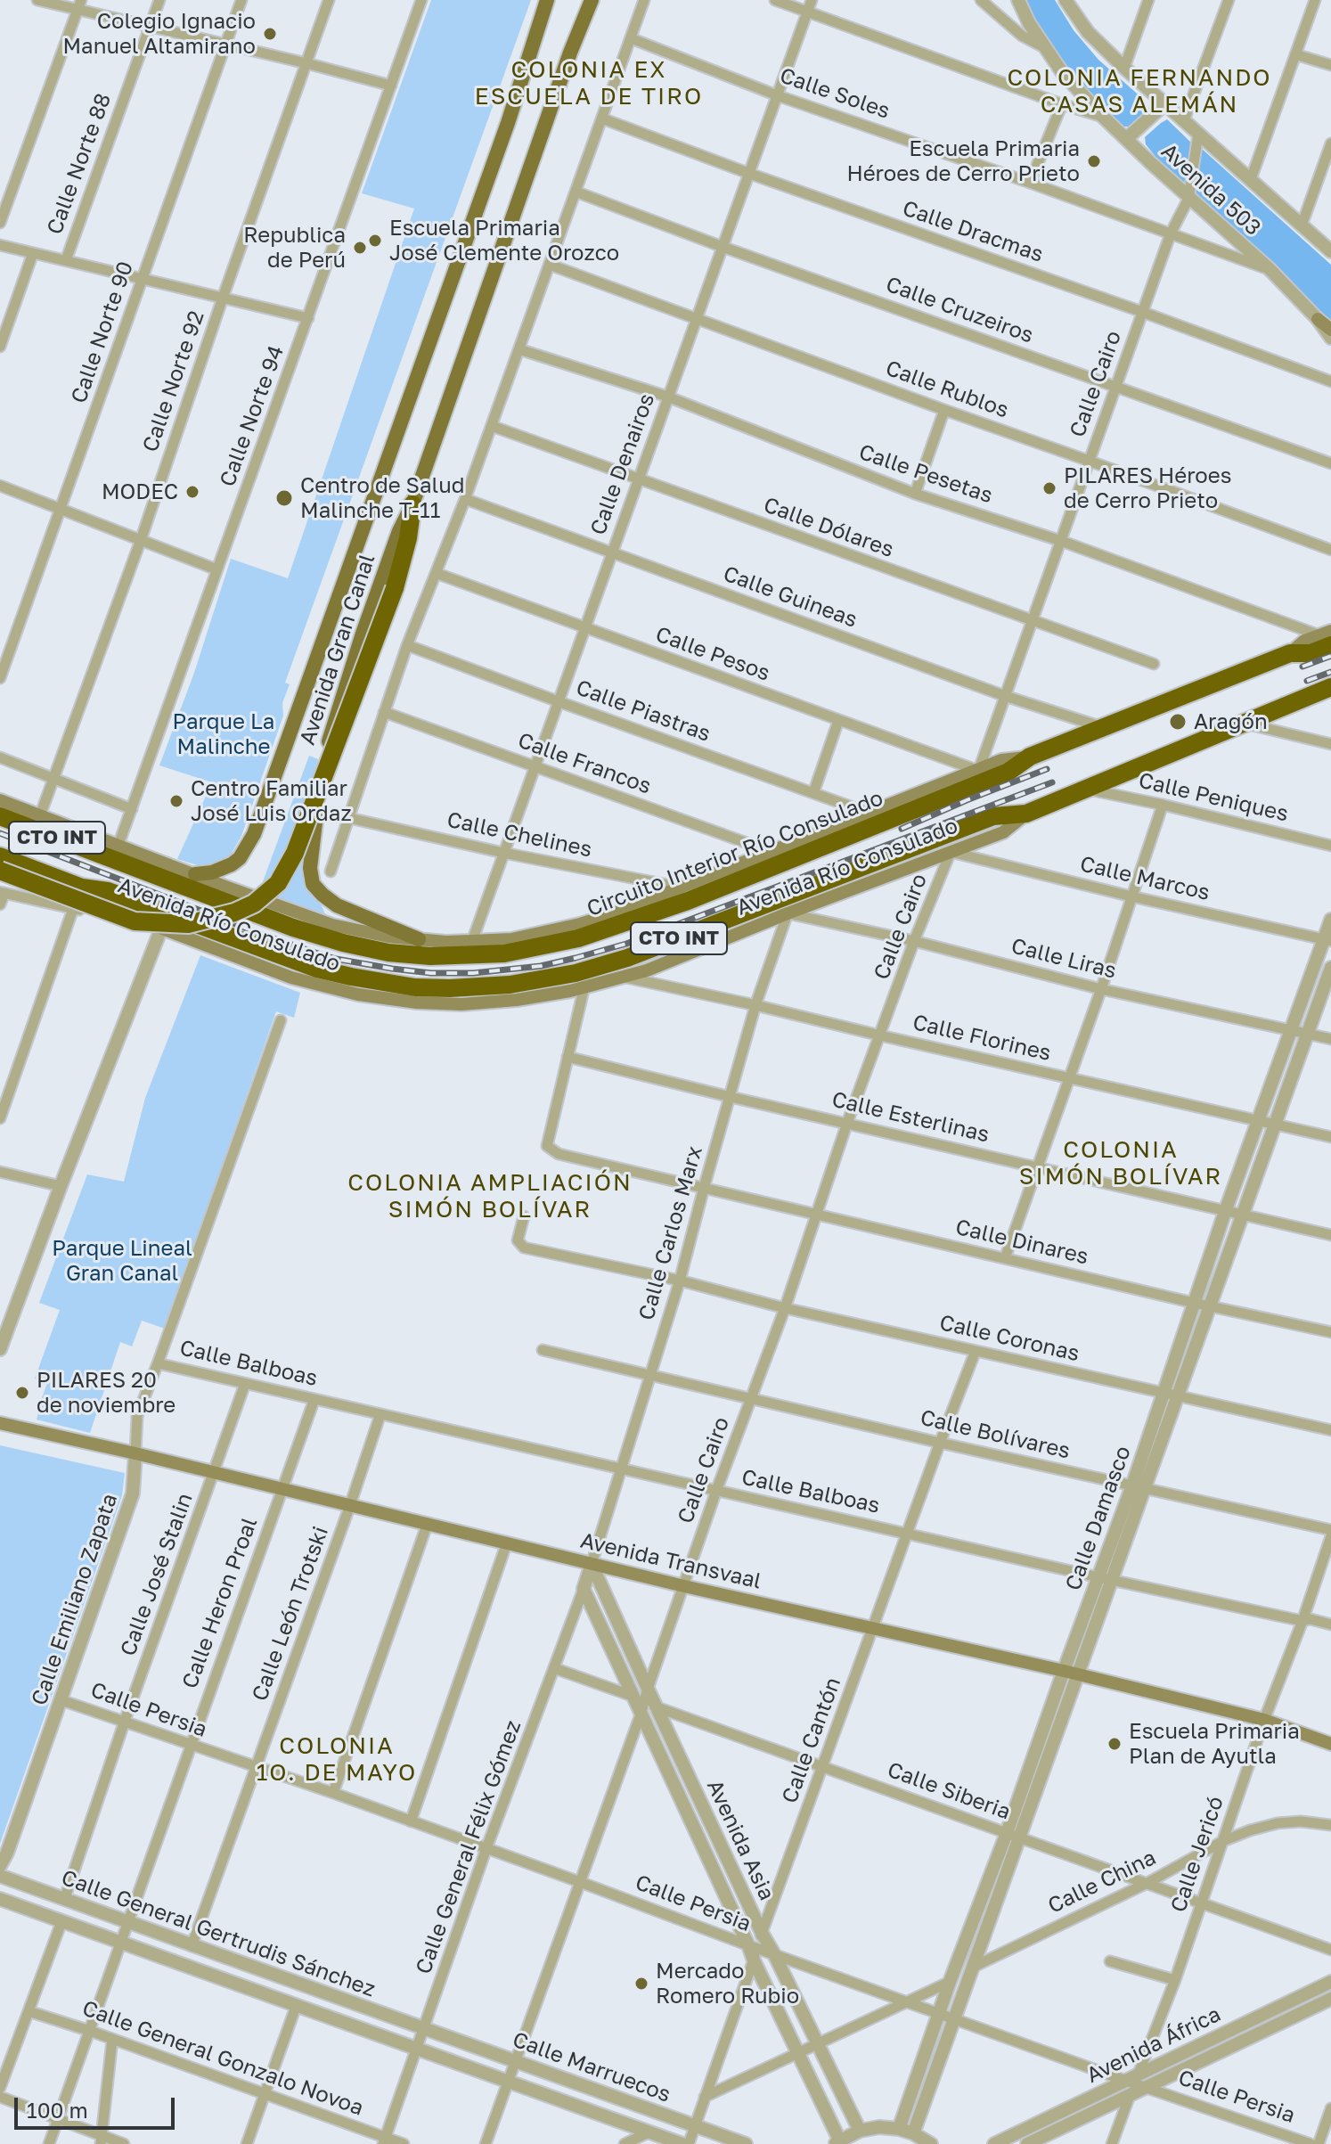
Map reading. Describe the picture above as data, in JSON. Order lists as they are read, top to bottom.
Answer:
{
  "streets": {
    "highway": ["CTO INT", "Circuito Interior Río Consulado", "Avenida Río Consulado"],
    "main road": ["Avenida Gran Canal", "Avenida Transvaal"],
    "street": [
      "Calle Soles",
      "Calle Norte 88",
      "Avenida 503",
      "Calle Dracmas",
      "Calle Cruzeiros",
      "Calle Norte 90",
      "Calle Norte 92",
      "Calle Cairo",
      "Calle Rublos",
      "Calle Norte 94",
      "Calle Denairos",
      "Calle Pesetas",
      "Calle Dólares",
      "Calle Guineas",
      "Calle Pesos",
      "Calle Piastras",
      "Calle Francos",
      "Calle Peniques",
      "Calle Chelines",
      "Calle Marcos",
      "Calle Liras",
      "Calle Florines",
      "Calle Esterlinas",
      "Calle Carlos Marx",
      "Calle Dinares",
      "Calle Coronas",
      "Calle Balboas",
      "Calle Bolívares",
      "Calle Damasco",
      "Calle José Stalin",
      "Calle Emiliano Zapata",
      "Calle Heron Proal",
      "Calle León Trotski",
      "Calle Persia",
      "Calle Cantón",
      "Calle Siberia",
      "Avenida Asia",
      "Calle General Félix Gómez",
      "Calle Jericó",
      "Calle China",
      "Calle General Gertrudis Sánchez",
      "Avenida África",
      "Calle General Gonzalo Novoa",
      "Calle Marruecos"
    ]
  },
  "crossings": [
    ["Calle Soles", "Avenida 503"],
    ["Calle Soles", "Calle Cairo"],
    ["Calle Soles", "Calle Denairos"],
    ["Avenida 503", "Calle Cairo"],
    ["Calle Dracmas", "Calle Cairo"],
    ["Calle Dracmas", "Calle Denairos"],
    ["Calle Cruzeiros", "Calle Cairo"],
    ["Calle Cruzeiros", "Calle Denairos"],
    ["Calle Norte 92", "Avenida Río Consulado"],
    ["Calle Cairo", "Calle Rublos"],
    ["Calle Cairo", "Calle Pesetas"],
    ["Calle Cairo", "Calle Dólares"],
    ["Calle Cairo", "Calle Guineas"],
    ["Calle Cairo", "Calle Pesos"],
    ["Calle Cairo", "Avenida Río Consulado"],
    ["Calle Cairo", "Calle Marcos"],
    ["Calle Cairo", "Calle Liras"],
    ["Calle Cairo", "Calle Florines"],
    ["Calle Cairo", "Calle Esterlinas"],
    ["Calle Cairo", "Calle Dinares"],
    ["Calle Cairo", "Calle Coronas"],
    ["Calle Cairo", "Calle Balboas"],
    ["Calle Cairo", "Calle Bolívares"],
    ["Calle Cairo", "Avenida Transvaal"],
    ["Calle Cairo", "Calle Persia"],
    ["Calle Cairo", "Avenida Asia"],
    ["Calle Cairo", "Calle Marruecos"],
    ["Calle Rublos", "Calle Denairos"],
    ["Calle Norte 94", "Avenida Río Consulado"],
    ["Calle Denairos", "Calle Pesetas"],
    ["Calle Denairos", "Calle Dólares"],
    ["Calle Denairos", "Calle Guineas"],
    ["Calle Denairos", "Calle Pesos"],
    ["Calle Denairos", "Calle Piastras"],
    ["Calle Denairos", "Calle Francos"],
    ["Calle Denairos", "Calle Chelines"],
    ["Calle Denairos", "Avenida Río Consulado"],
    ["Calle Pesetas", "Avenida Río Consulado"],
    ["Calle Guineas", "Avenida Río Consulado"],
    ["Avenida Gran Canal", "Avenida Río Consulado"],
    ["Calle Pesos", "Avenida Río Consulado"],
    ["Calle Piastras", "Avenida Río Consulado"],
    ["Calle Francos", "Avenida Río Consulado"],
    ["Calle Peniques", "Avenida Río Consulado"],
    ["Calle Chelines", "Avenida Río Consulado"],
    ["CTO INT", "Avenida Río Consulado"],
    ["Circuito Interior Río Consulado", "Avenida Río Consulado"],
    ["Avenida Río Consulado", "Calle Marcos"],
    ["Avenida Río Consulado", "Calle Liras"],
    ["Avenida Río Consulado", "Calle Florines"],
    ["Avenida Río Consulado", "Calle Carlos Marx"],
    ["Calle Marcos", "Calle Damasco"],
    ["Calle Liras", "Calle Carlos Marx"],
    ["Calle Liras", "Calle Damasco"],
    ["Calle Florines", "Calle Carlos Marx"],
    ["Calle Florines", "Calle Damasco"],
    ["Calle Esterlinas", "Calle Carlos Marx"],
    ["Calle Esterlinas", "Calle Dinares"],
    ["Calle Esterlinas", "Calle Damasco"],
    ["Calle Carlos Marx", "Calle Dinares"],
    ["Calle Carlos Marx", "Calle Coronas"],
    ["Calle Carlos Marx", "Calle Balboas"],
    ["Calle Carlos Marx", "Calle Bolívares"],
    ["Calle Carlos Marx", "Avenida Transvaal"],
    ["Calle Carlos Marx", "Avenida Asia"],
    ["Calle Carlos Marx", "Calle General Félix Gómez"],
    ["Calle Dinares", "Calle Damasco"],
    ["Calle Coronas", "Calle Damasco"],
    ["Calle Coronas", "Calle Cantón"],
    ["Calle Balboas", "Calle Damasco"],
    ["Calle Balboas", "Calle José Stalin"],
    ["Calle Balboas", "Calle Emiliano Zapata"],
    ["Calle Balboas", "Calle Heron Proal"],
    ["Calle Balboas", "Calle León Trotski"],
    ["Calle Balboas", "Calle Cantón"],
    ["Calle Balboas", "Calle Jericó"],
    ["Calle Bolívares", "Calle Damasco"],
    ["Calle Bolívares", "Calle Cantón"],
    ["Calle Damasco", "Avenida Transvaal"],
    ["Calle Damasco", "Calle Persia"],
    ["Calle Damasco", "Calle Siberia"],
    ["Calle Damasco", "Calle China"],
    ["Avenida Transvaal", "Calle José Stalin"],
    ["Avenida Transvaal", "Calle Emiliano Zapata"],
    ["Avenida Transvaal", "Calle Heron Proal"],
    ["Avenida Transvaal", "Calle León Trotski"],
    ["Avenida Transvaal", "Calle Cantón"],
    ["Avenida Transvaal", "Avenida Asia"],
    ["Avenida Transvaal", "Calle General Félix Gómez"],
    ["Avenida Transvaal", "Calle Jericó"],
    ["Calle José Stalin", "Calle Persia"],
    ["Calle José Stalin", "Calle General Gertrudis Sánchez"],
    ["Calle Emiliano Zapata", "Calle Persia"],
    ["Calle Heron Proal", "Calle Persia"],
    ["Calle Heron Proal", "Calle General Gertrudis Sánchez"],
    ["Calle Heron Proal", "Calle General Gonzalo Novoa"],
    ["Calle León Trotski", "Calle Persia"],
    ["Calle León Trotski", "Calle General Gertrudis Sánchez"],
    ["Calle Persia", "Calle Cantón"],
    ["Calle Persia", "Avenida Asia"],
    ["Calle Persia", "Calle General Félix Gómez"],
    ["Calle Persia", "Calle Jericó"],
    ["Calle Persia", "Avenida África"],
    ["Calle Cantón", "Calle Siberia"],
    ["Calle Cantón", "Avenida Asia"],
    ["Calle Cantón", "Calle Marruecos"],
    ["Calle Siberia", "Avenida Asia"],
    ["Calle Siberia", "Calle Jericó"],
    ["Calle Siberia", "Calle China"],
    ["Avenida Asia", "Calle General Félix Gómez"],
    ["Calle General Félix Gómez", "Calle General Gertrudis Sánchez"],
    ["Calle General Félix Gómez", "Calle General Gonzalo Novoa"],
    ["Calle General Félix Gómez", "Calle Marruecos"],
    ["Calle Jericó", "Calle China"],
    ["Calle Jericó", "Avenida África"],
    ["Calle General Gertrudis Sánchez", "Calle Marruecos"]
  ],
  "districts": [
    "COLONIA EX ESCUELA DE TIRO",
    "COLONIA FERNANDO CASAS ALEMÁN",
    "COLONIA SIMÓN BOLÍVAR",
    "COLONIA AMPLIACIÓN SIMÓN BOLÍVAR",
    "COLONIA 1O. DE MAYO"
  ],
  "parks": ["Parque La Malinche", "Parque Lineal Gran Canal"],
  "places": [
    "Colegio Ignacio Manuel Altamirano",
    "Escuela Primaria Héroes de Cerro Prieto",
    "Escuela Primaria José Clemente Orozco",
    "Republica de Perú",
    "PILARES Héroes de Cerro Prieto",
    "MODEC",
    "Centro de Salud Malinche T-11",
    "Aragón",
    "Centro Familiar José Luis Ordaz",
    "PILARES 20 de noviembre",
    "Escuela Primaria Plan de Ayutla",
    "Mercado Romero Rubio"
  ],
  "scale_bar": "100 m"
}
